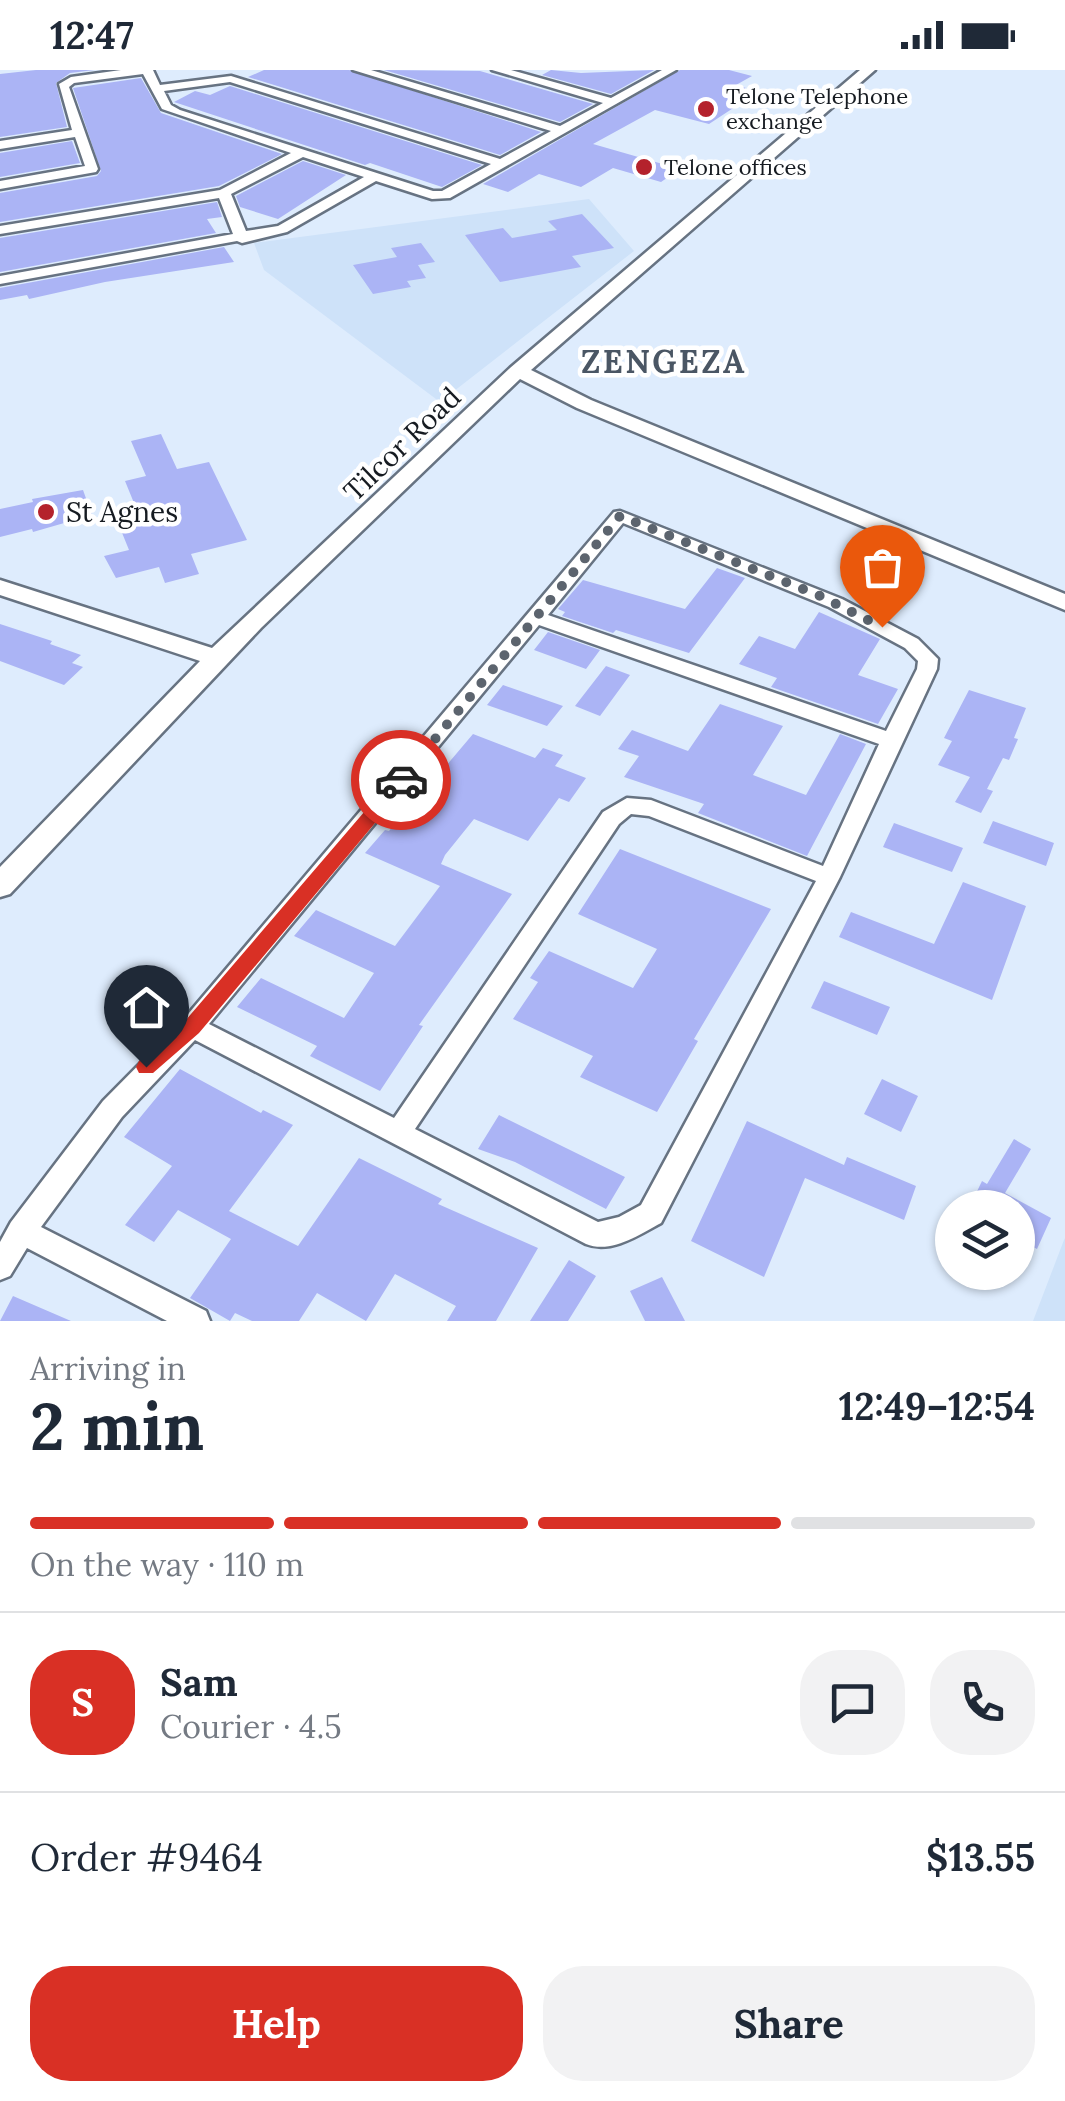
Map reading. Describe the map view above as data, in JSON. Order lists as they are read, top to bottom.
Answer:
{
  "streets": {
    "street": ["Tilcor Road"]
  },
  "districts": ["ZENGEZA"],
  "places": ["Telone Telephone exchange", "Telone offices", "St Agnes"],
  "page": {
    "status": "12:47",
    "heading": ["2 min", "Arriving in", "12:49–12:54"],
    "panel": [
      "Sam",
      "Courier · 4.5",
      "Order #9464",
      "$13.55"
    ],
    "bar": "On the way · 110 m",
    "round": "S",
    "buttons": ["Help", "Share"]
  }
}
